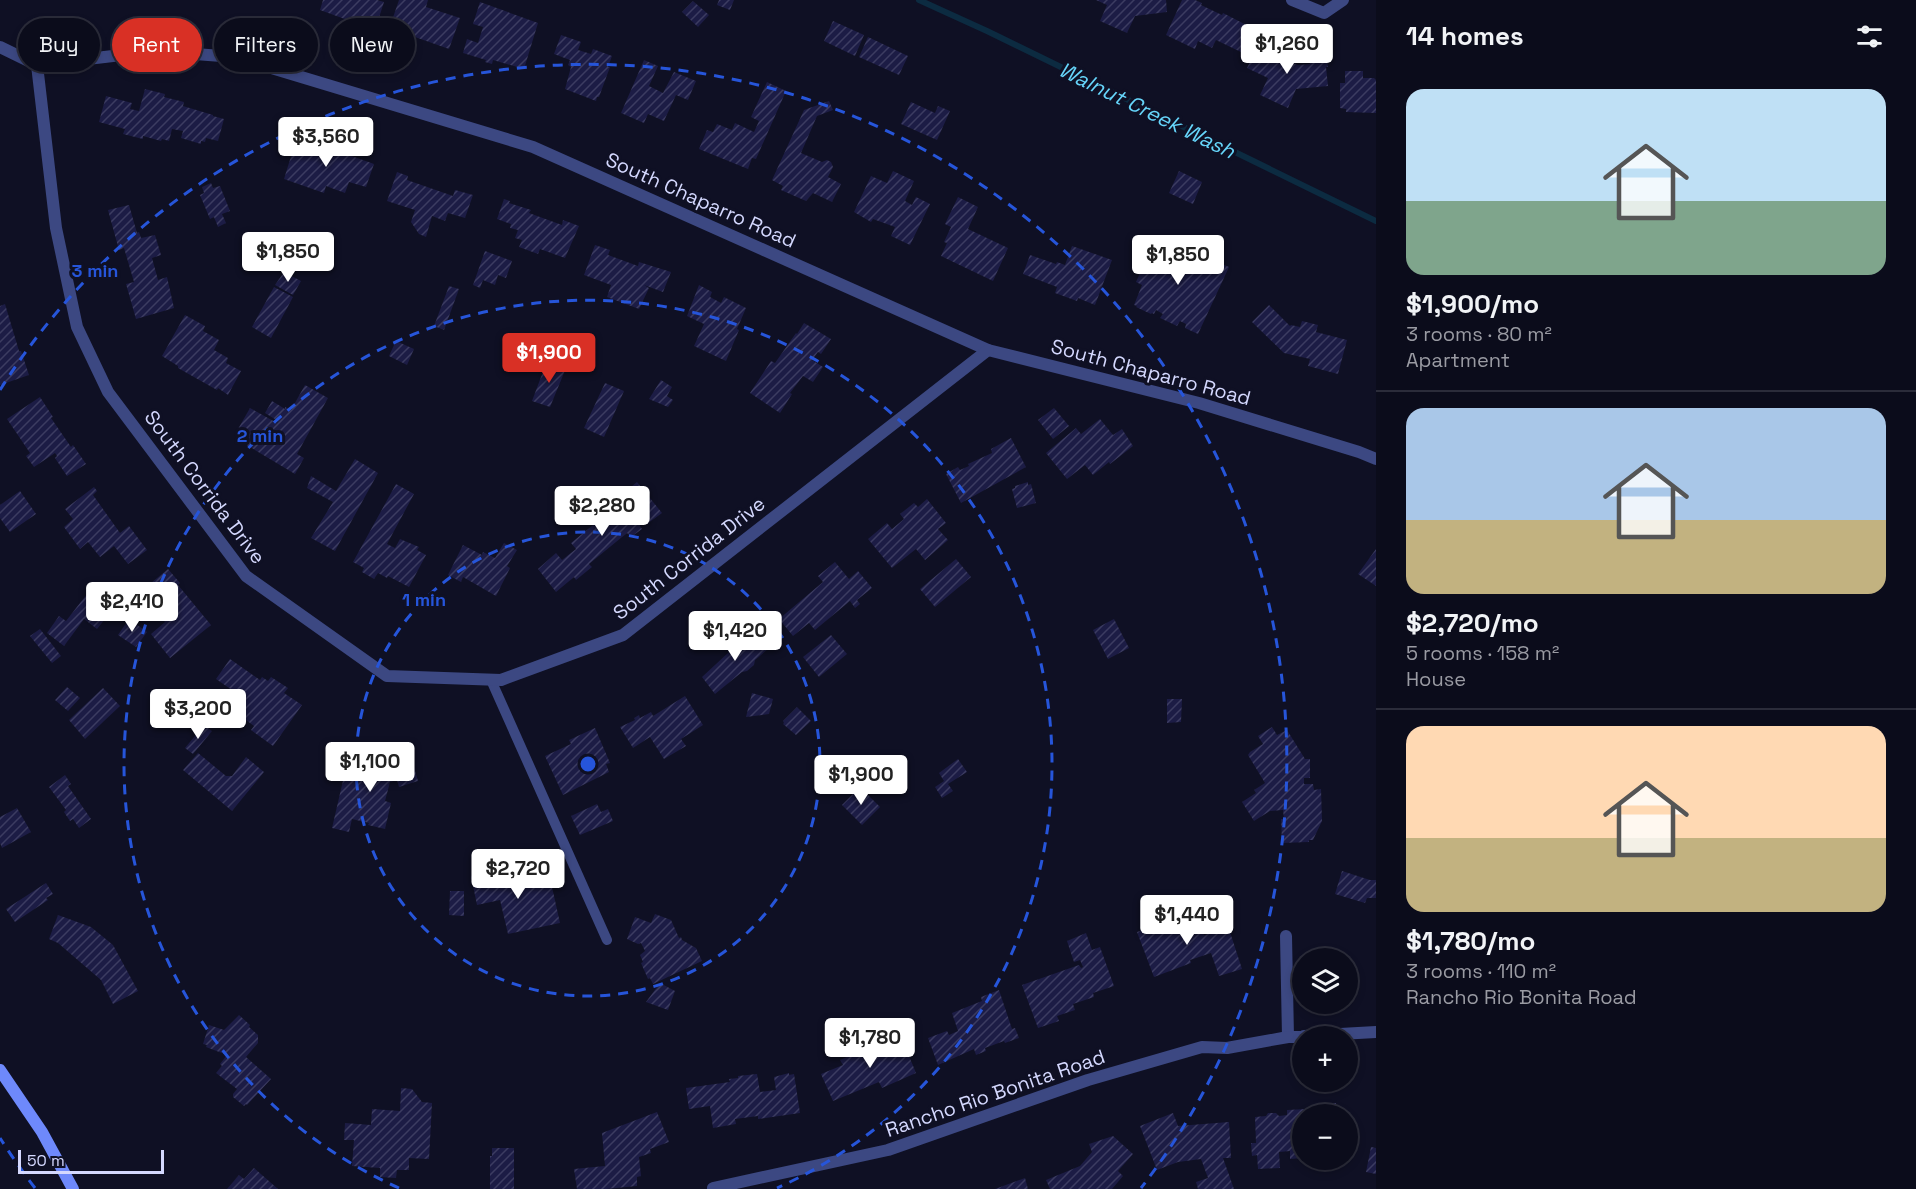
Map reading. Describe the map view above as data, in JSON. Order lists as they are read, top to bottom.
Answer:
{
  "streets": {
    "street": ["South Chaparro Road", "South Corrida Drive", "Rancho Rio Bonita Road"]
  },
  "crossings": [
    ["South Chaparro Road", "South Corrida Drive"]
  ],
  "water": ["Walnut Creek Wash"],
  "scale_bar": "50 m",
  "page": {
    "heading": "14 homes",
    "chip": [
      "Buy",
      "Rent",
      "Filters",
      "New"
    ],
    "price": [
      "$1,260",
      "$3,560",
      "$1,850",
      "$1,850",
      "$1,900",
      "$2,280",
      "$2,410",
      "$1,420",
      "$3,200",
      "$1,100",
      "$1,900",
      "$2,720",
      "$1,440",
      "$1,780"
    ],
    "list": [
      {
        "name": "$1,900/mo",
        "note": "3 rooms · 80 m² · Apartment"
      },
      {
        "name": "$2,720/mo",
        "note": "5 rooms · 158 m² · House"
      },
      {
        "name": "$1,780/mo",
        "note": "3 rooms · 110 m² · Rancho Rio Bonita Road"
      }
    ],
    "map_buttons": ["+", "−"],
    "scale": "50 m"
  },
  "rings": ["3 min", "2 min", "1 min"]
}
